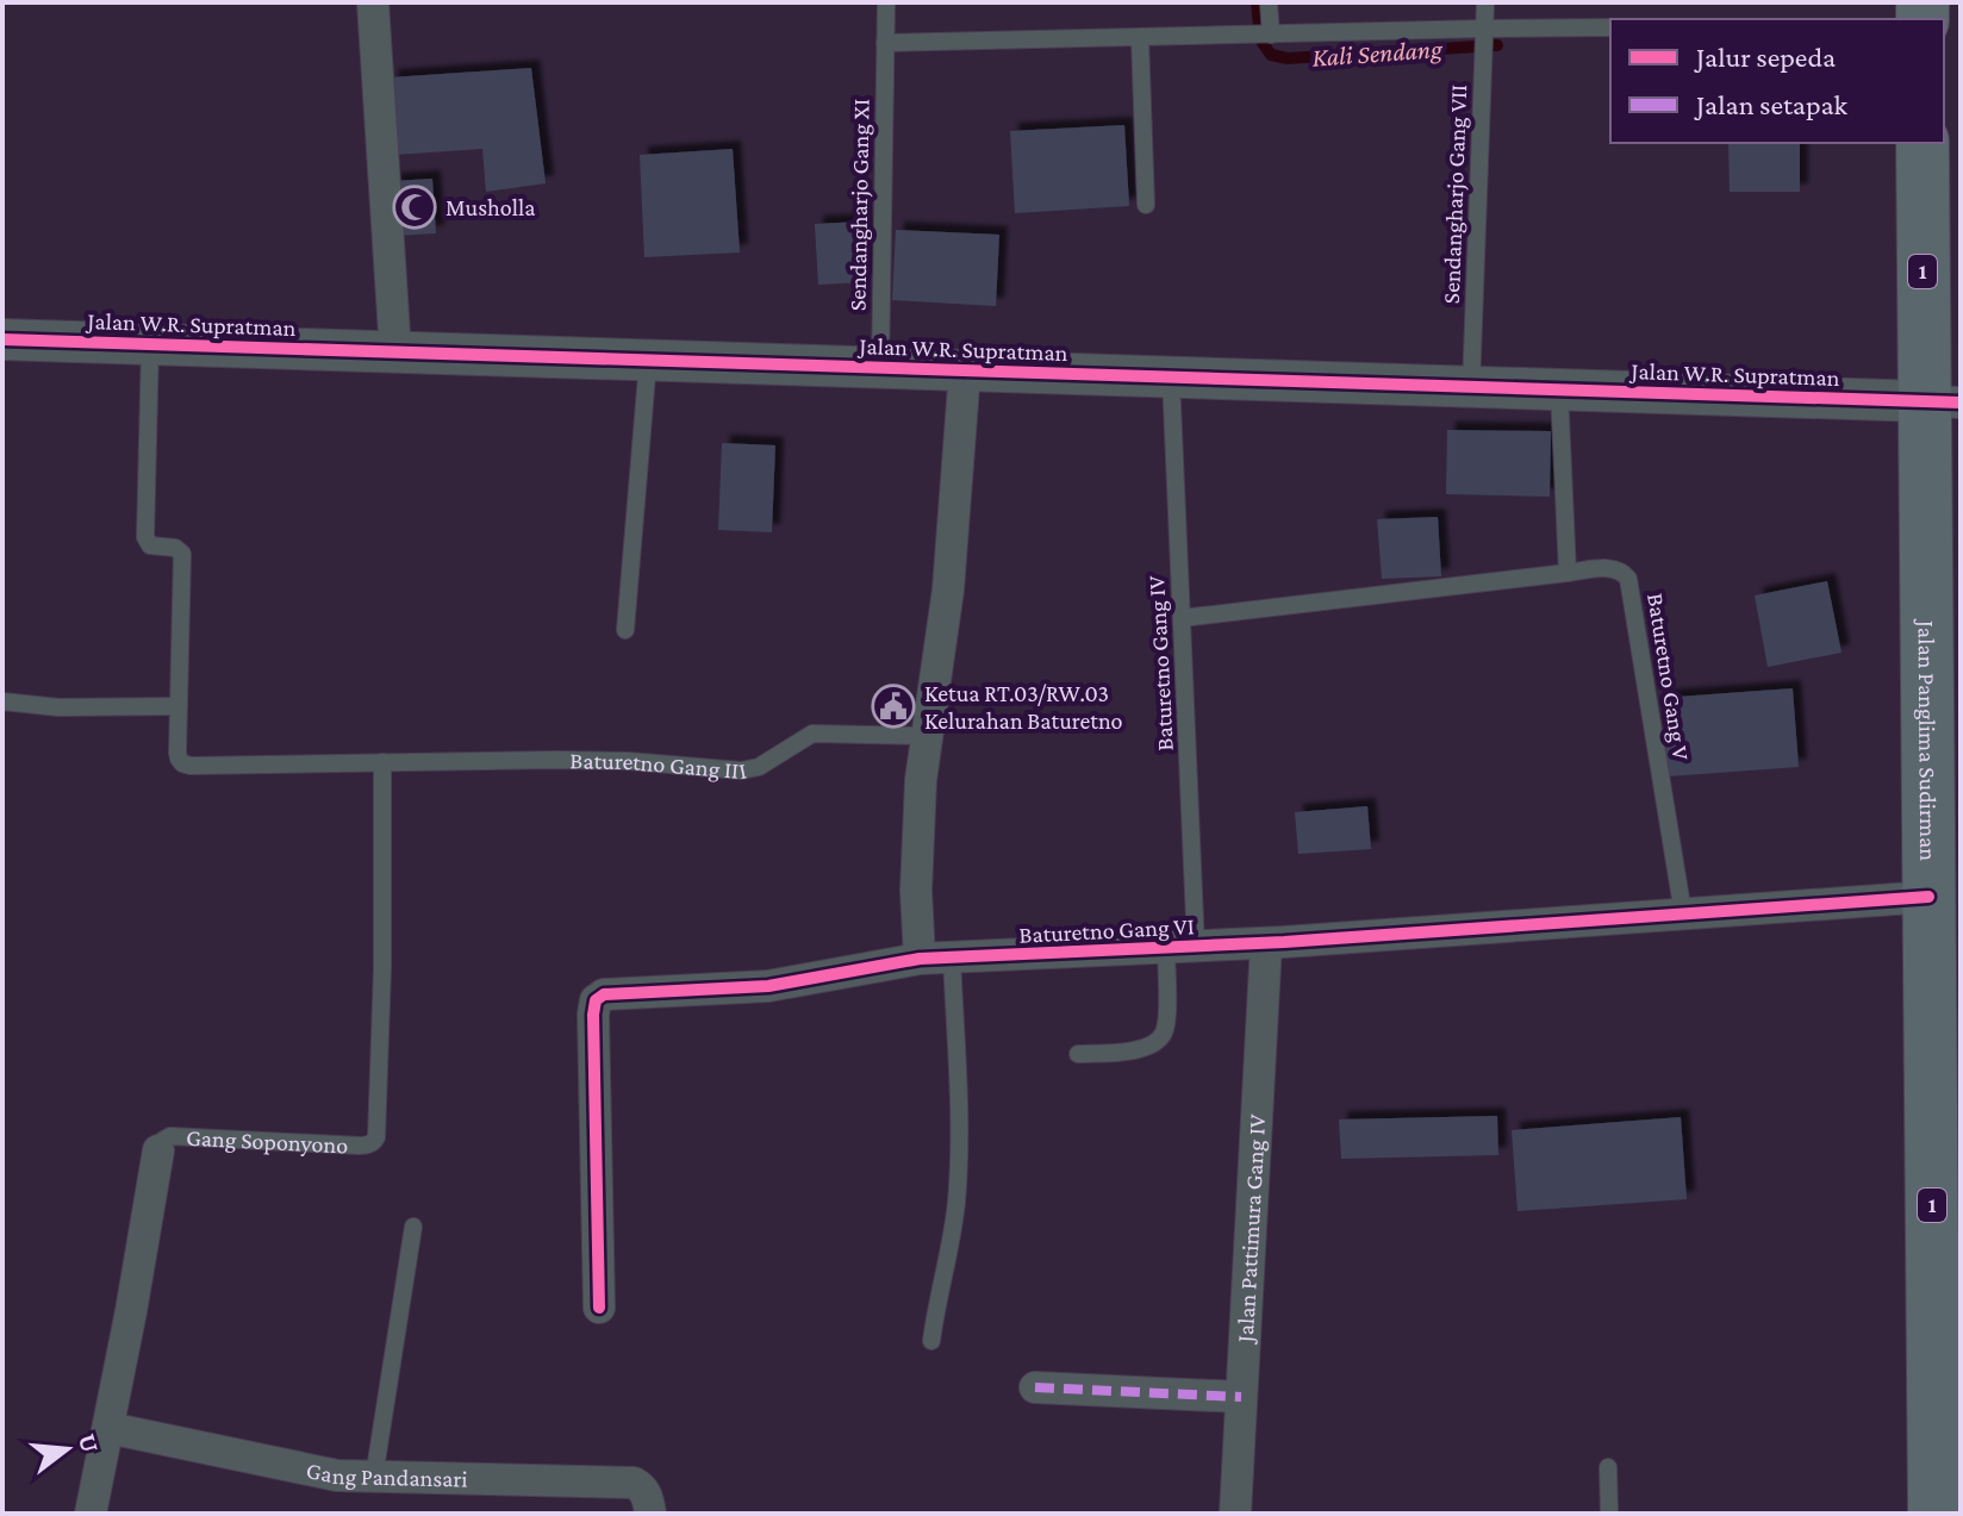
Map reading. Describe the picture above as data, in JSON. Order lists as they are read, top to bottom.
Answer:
{
  "streets": {
    "highway": ["1", "Jalan Panglima Sudirman"],
    "street": [
      "Jalan W.R. Supratman",
      "Baturetno Gang VI",
      "Gang Soponyono",
      "Jalan Pattimura Gang IV",
      "Gang Pandansari"
    ],
    "lane": [
      "Sendangharjo Gang VII",
      "Sendangharjo Gang XI",
      "Baturetno Gang IV",
      "Baturetno Gang V",
      "Baturetno Gang III"
    ]
  },
  "crossings": [
    ["Sendangharjo Gang VII", "Jalan W.R. Supratman"],
    ["Sendangharjo Gang XI", "Jalan W.R. Supratman"],
    ["Jalan W.R. Supratman", "Baturetno Gang IV"],
    ["Jalan W.R. Supratman", "Jalan Panglima Sudirman"],
    ["Baturetno Gang IV", "Baturetno Gang V"],
    ["Baturetno Gang IV", "Baturetno Gang VI"],
    ["Baturetno Gang V", "Baturetno Gang VI"],
    ["Jalan Panglima Sudirman", "Baturetno Gang VI"],
    ["Baturetno Gang III", "Gang Soponyono"],
    ["Baturetno Gang VI", "Jalan Pattimura Gang IV"],
    ["Gang Soponyono", "Gang Pandansari"]
  ],
  "water": ["Kali Sendang"],
  "places": {
    "mosque": ["Musholla"],
    "public building": ["Ketua RT.03/RW.03 Kelurahan Baturetno"]
  },
  "legend": ["Jalur sepeda", "Jalan setapak"],
  "north": "right"
}
